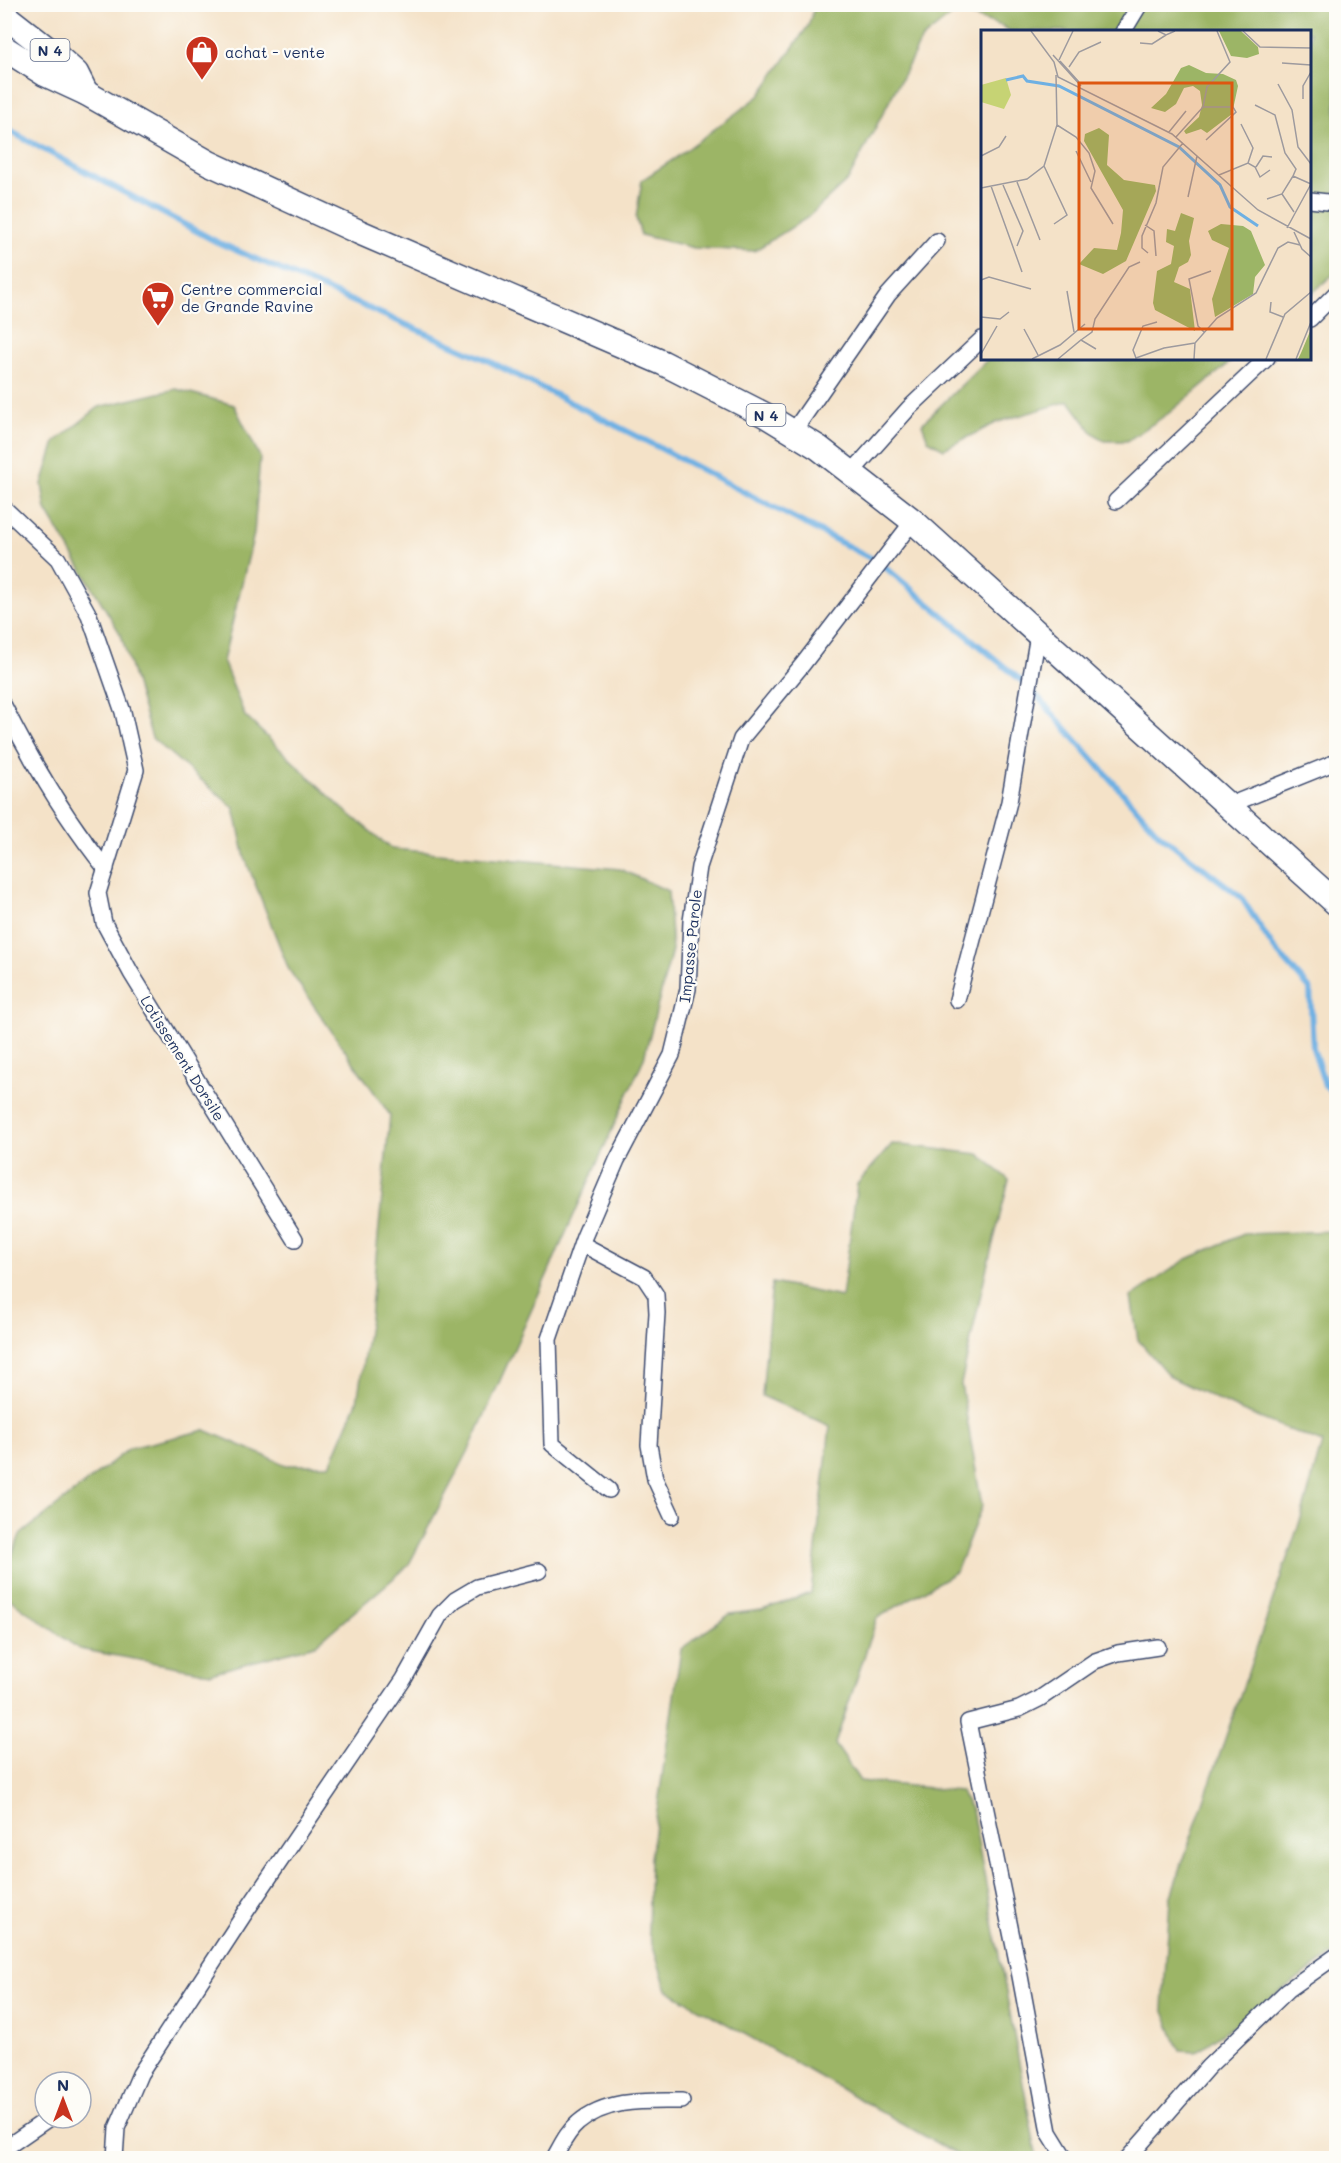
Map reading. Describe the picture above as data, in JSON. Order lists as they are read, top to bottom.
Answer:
{
  "streets": {
    "main road": ["N 4"],
    "street": ["Impasse Parole", "Lotissement Dorsile"]
  },
  "crossings": [
    ["N 4", "Impasse Parole"]
  ],
  "places": {
    "shop": ["achat - vente"],
    "supermarket": ["Centre commercial de Grande Ravine"]
  },
  "north": "top"
}
